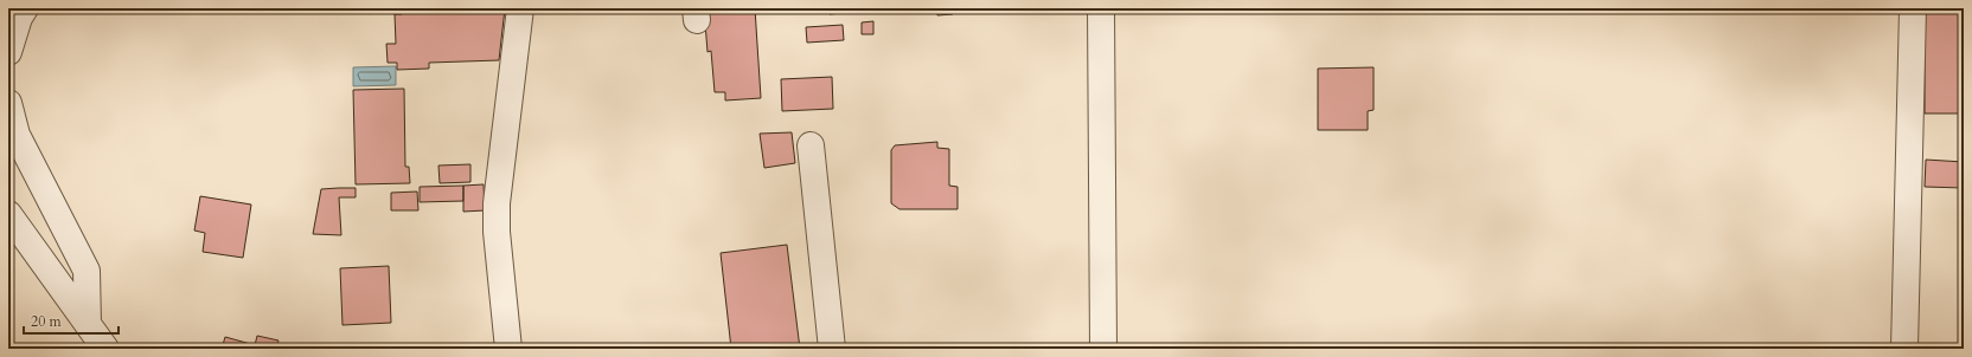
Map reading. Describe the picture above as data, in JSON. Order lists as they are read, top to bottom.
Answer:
{
  "scale_bar": "20 m"
}
